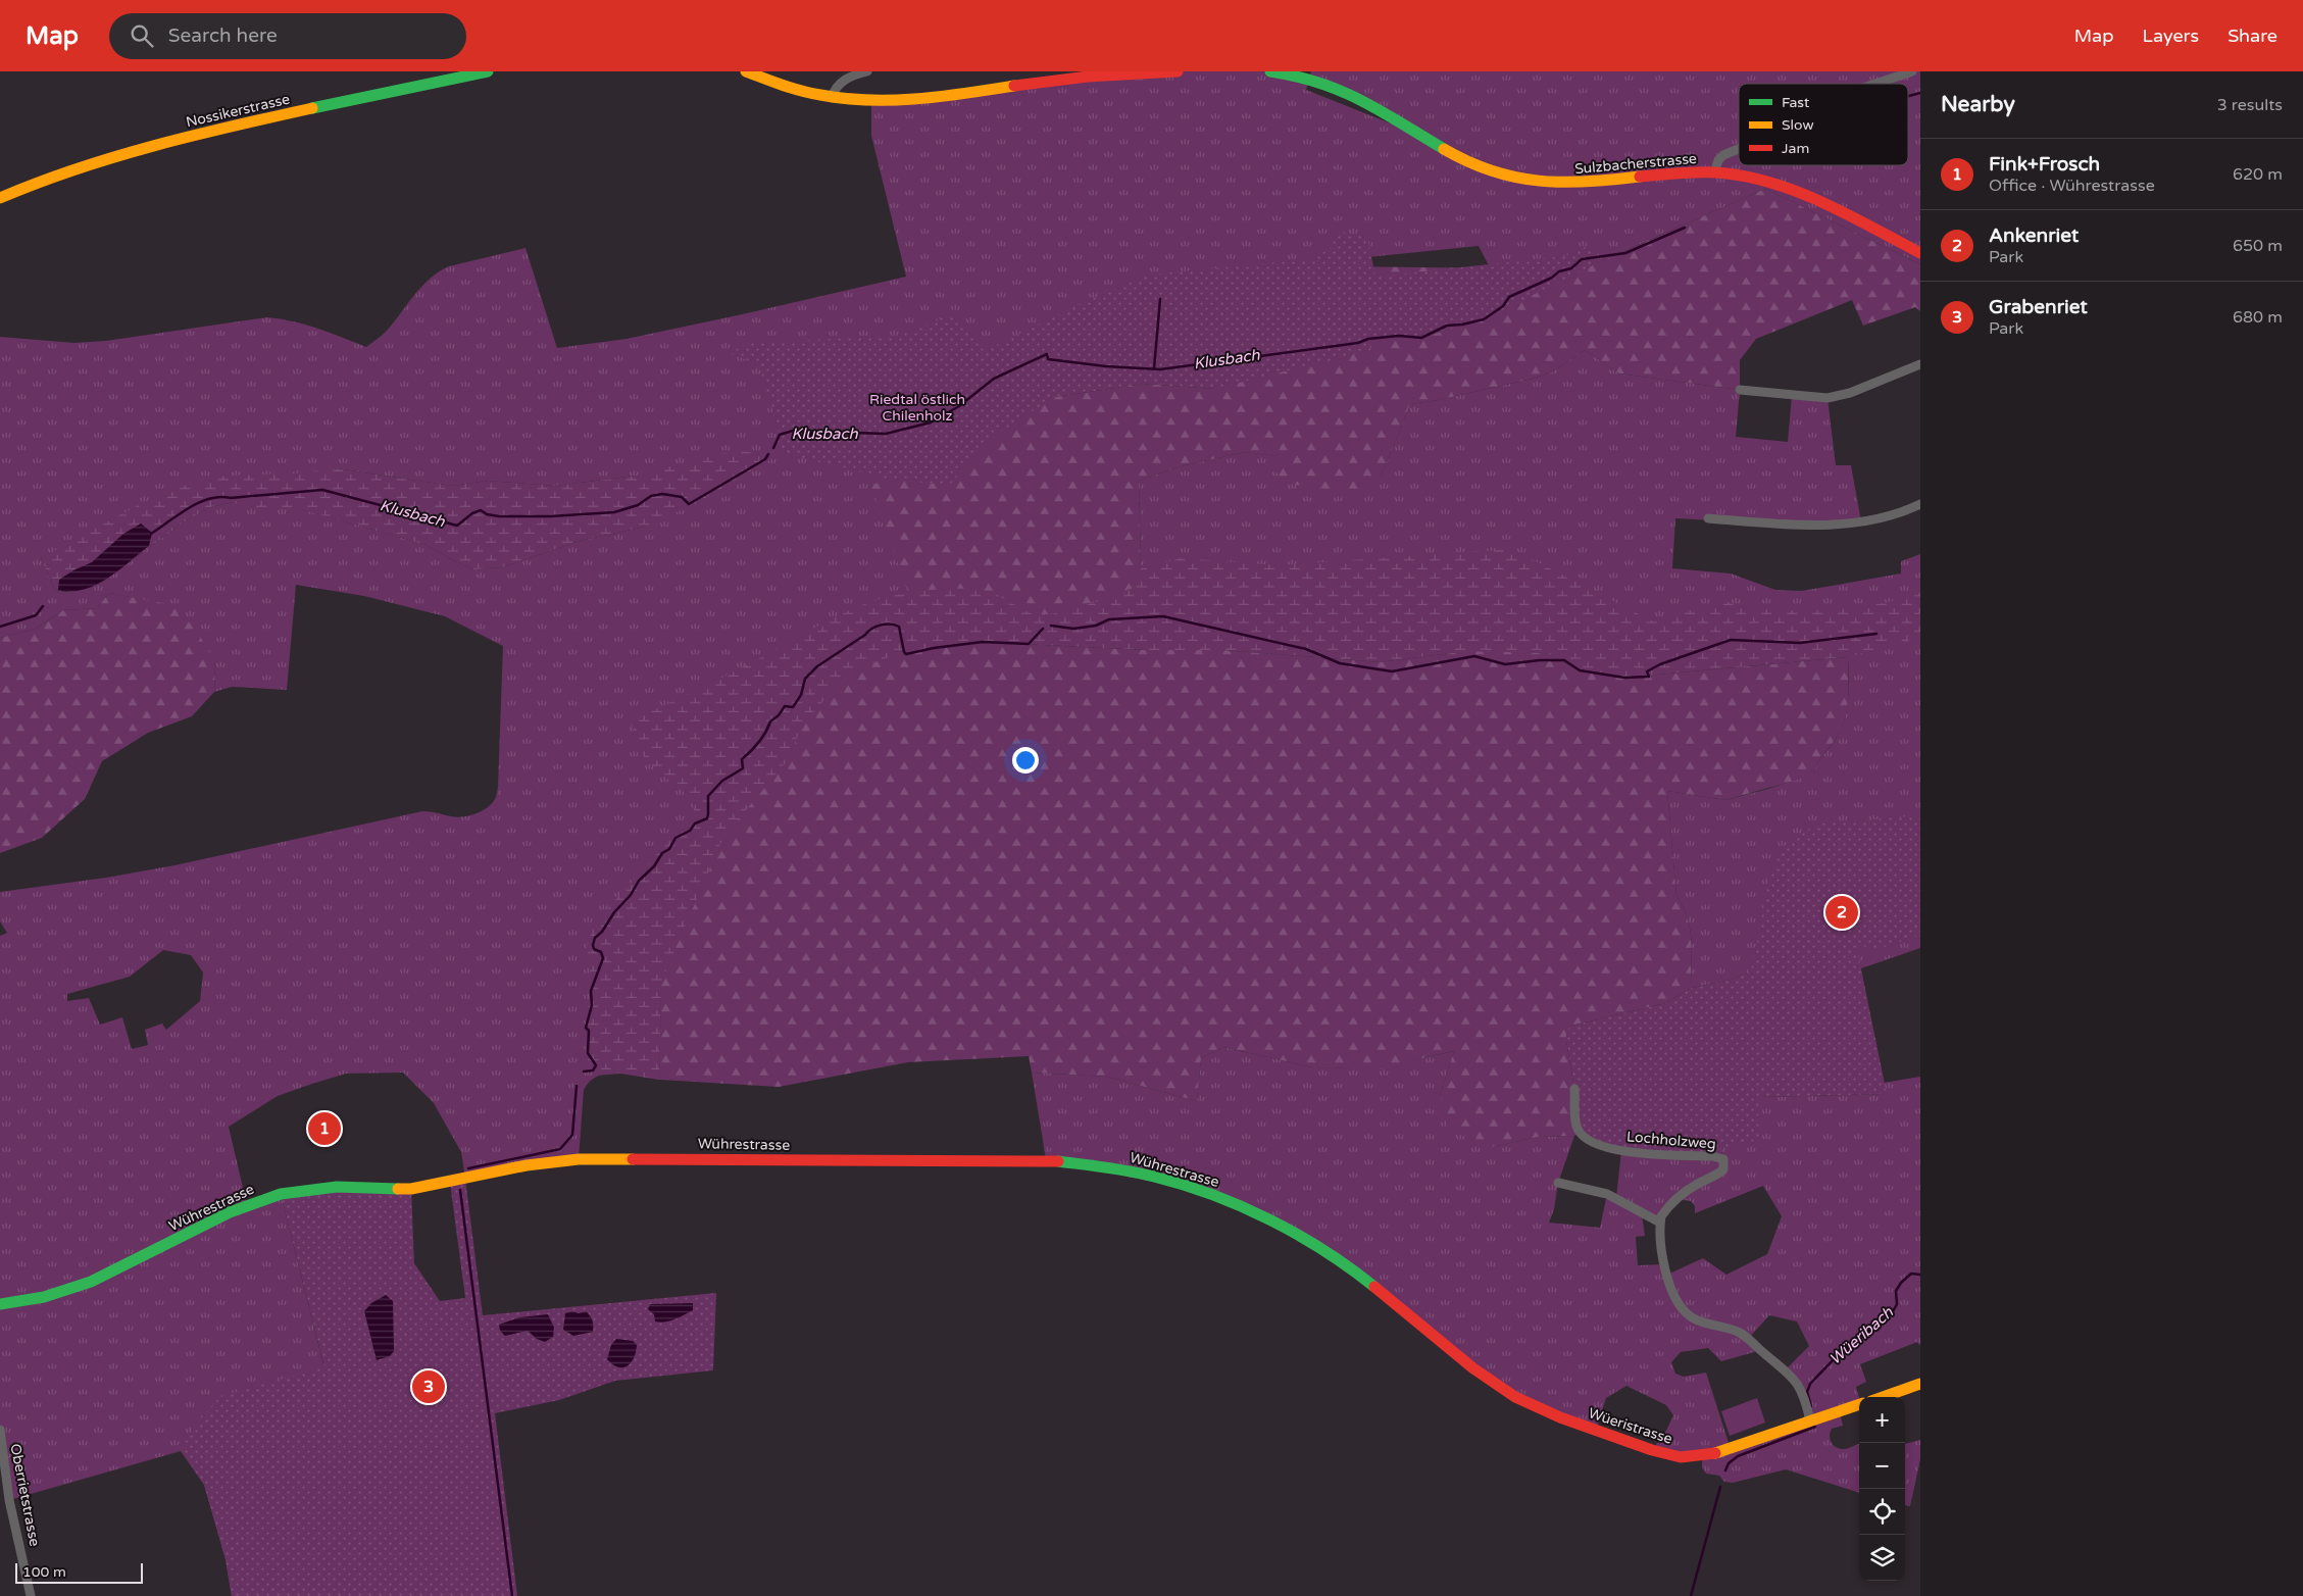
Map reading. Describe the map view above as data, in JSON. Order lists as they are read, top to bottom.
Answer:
{
  "streets": {
    "street": [
      "Nossikerstrasse",
      "Sulzbacherstrasse",
      "Lochholzweg",
      "Wührestrasse",
      "Wüeristrasse",
      "Oberrietstrasse"
    ]
  },
  "crossings": [
    ["Wührestrasse", "Wüeristrasse"]
  ],
  "water": ["Klusbach", "Wüeribach"],
  "parks": ["Riedtal östlich Chilenholz"],
  "legend": ["Fast", "Slow", "Jam"],
  "scale_bar": "100 m",
  "page": {
    "header": "Map",
    "search": "Search here",
    "nav": ["Map", "Layers", "Share"],
    "heading": ["Nearby", "3 results"],
    "list": [
      {
        "mark": "1",
        "name": "Fink+Frosch",
        "note": "Office · Wührestrasse",
        "value": "620 m"
      },
      {
        "mark": "2",
        "name": "Ankenriet",
        "note": "Park",
        "value": "650 m"
      },
      {
        "mark": "3",
        "name": "Grabenriet",
        "note": "Park",
        "value": "680 m"
      }
    ],
    "pins": ["2", "1", "3"],
    "map_buttons": ["+", "−"],
    "scale": "100 m"
  }
}
